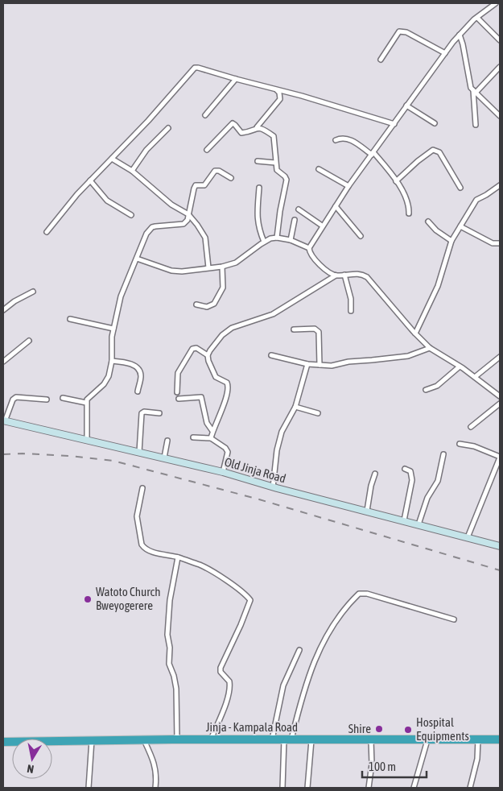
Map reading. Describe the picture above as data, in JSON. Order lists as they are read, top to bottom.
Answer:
{
  "streets": {
    "highway": ["Jinja - Kampala Road"],
    "main road": ["Old Jinja Road"]
  },
  "places": ["Watoto Church Bweyogerere", "Shire", "Hospital Equipments"],
  "scale_bar": "100 m",
  "north": "bottom"
}
